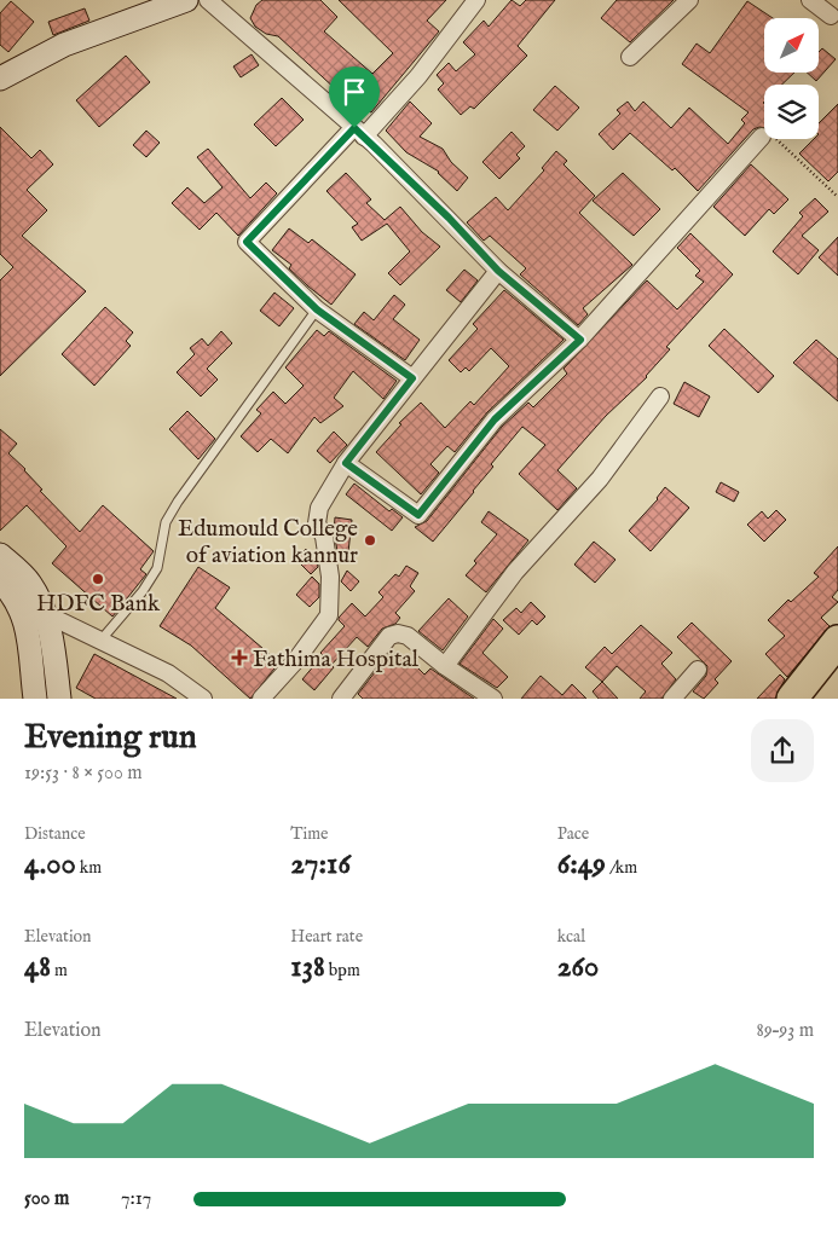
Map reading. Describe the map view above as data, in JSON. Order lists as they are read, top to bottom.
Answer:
{
  "places": {
    "other": ["Edumould College of aviation kannur", "HDFC Bank"],
    "health": ["Fathima Hospital"]
  },
  "north": "top right",
  "page": {
    "heading": ["Evening run", "19:53 · 8 × 500 m"],
    "stats": [
      ["Distance", "4.00 km"],
      ["Time", "27:16"],
      ["Pace", "6:49 /km"],
      ["Elevation", "48 m"],
      ["Heart rate", "138 bpm"],
      ["kcal", "260"]
    ],
    "chart": ["Elevation", "89–93 m"],
    "list": [
      {
        "name": "500 m",
        "note": "7:17"
      }
    ]
  }
}
